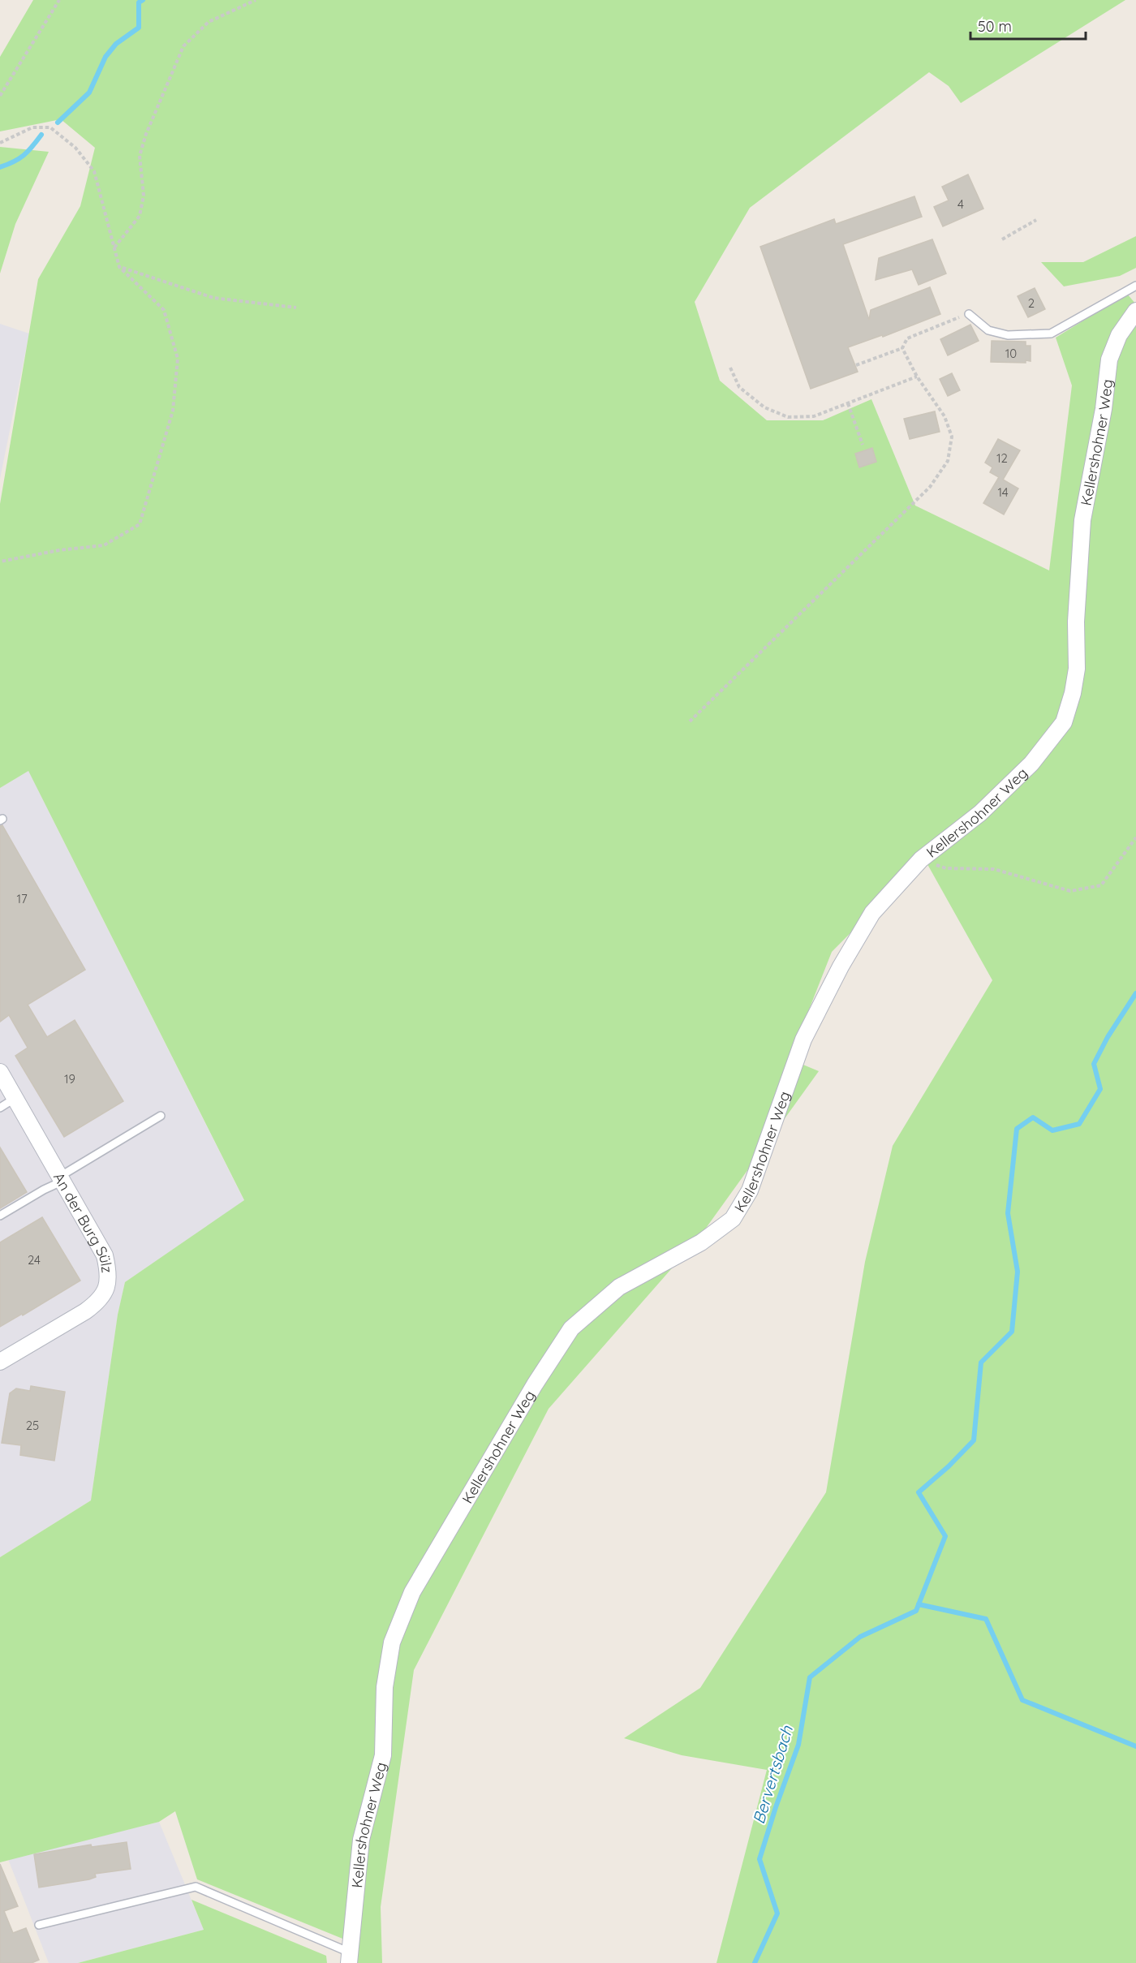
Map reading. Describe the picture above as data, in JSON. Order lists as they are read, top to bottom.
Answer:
{
  "streets": {
    "street": ["Kellershohner Weg", "An der Burg Sülz"]
  },
  "water": ["Bervertsbach"],
  "house_numbers": [
    "4",
    "2",
    "10",
    "12",
    "14",
    "17",
    "19",
    "24",
    "25"
  ],
  "scale_bar": "50 m"
}
